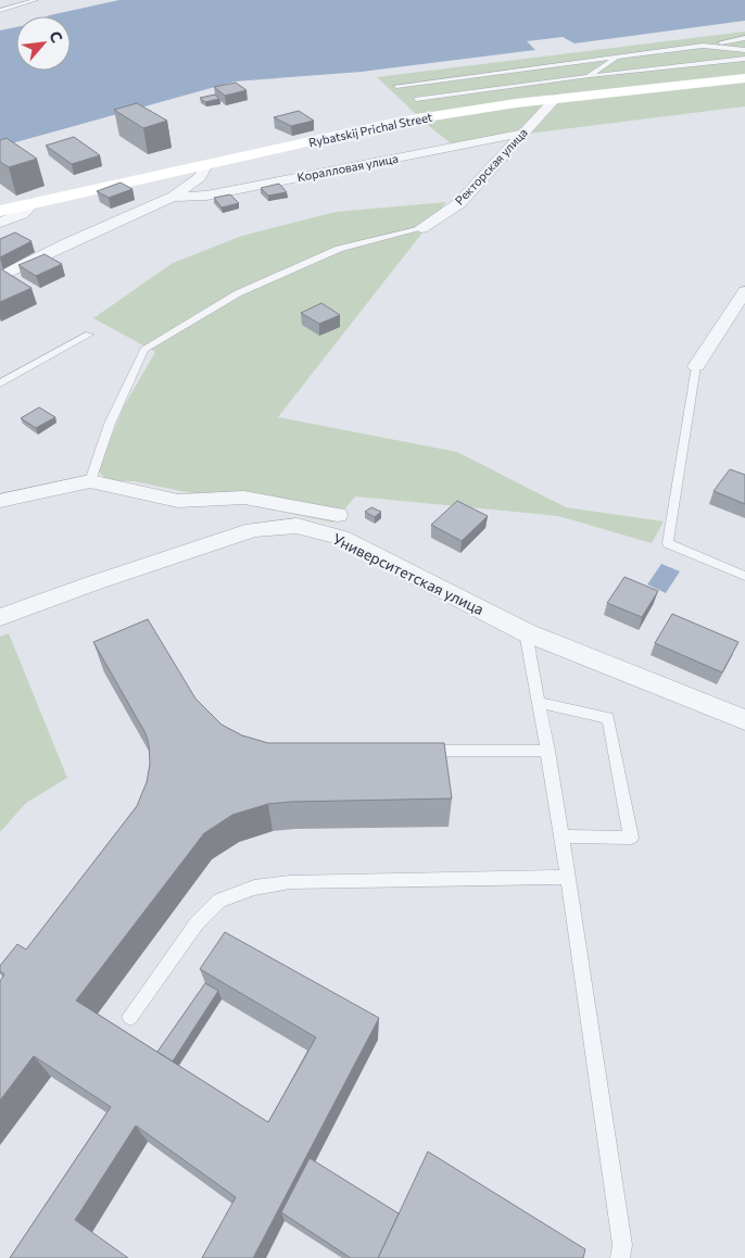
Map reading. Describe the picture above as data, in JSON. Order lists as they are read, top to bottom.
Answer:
{
  "streets": {
    "main road": ["Rybatskij Prichal Street"],
    "street": ["Ректорская улица", "Коралловая улица", "Университетская улица"]
  },
  "crossings": [
    ["Rybatskij Prichal Street", "Ректорская улица"],
    ["Rybatskij Prichal Street", "Коралловая улица"],
    ["Ректорская улица", "Коралловая улица"]
  ],
  "north": "top right"
}
